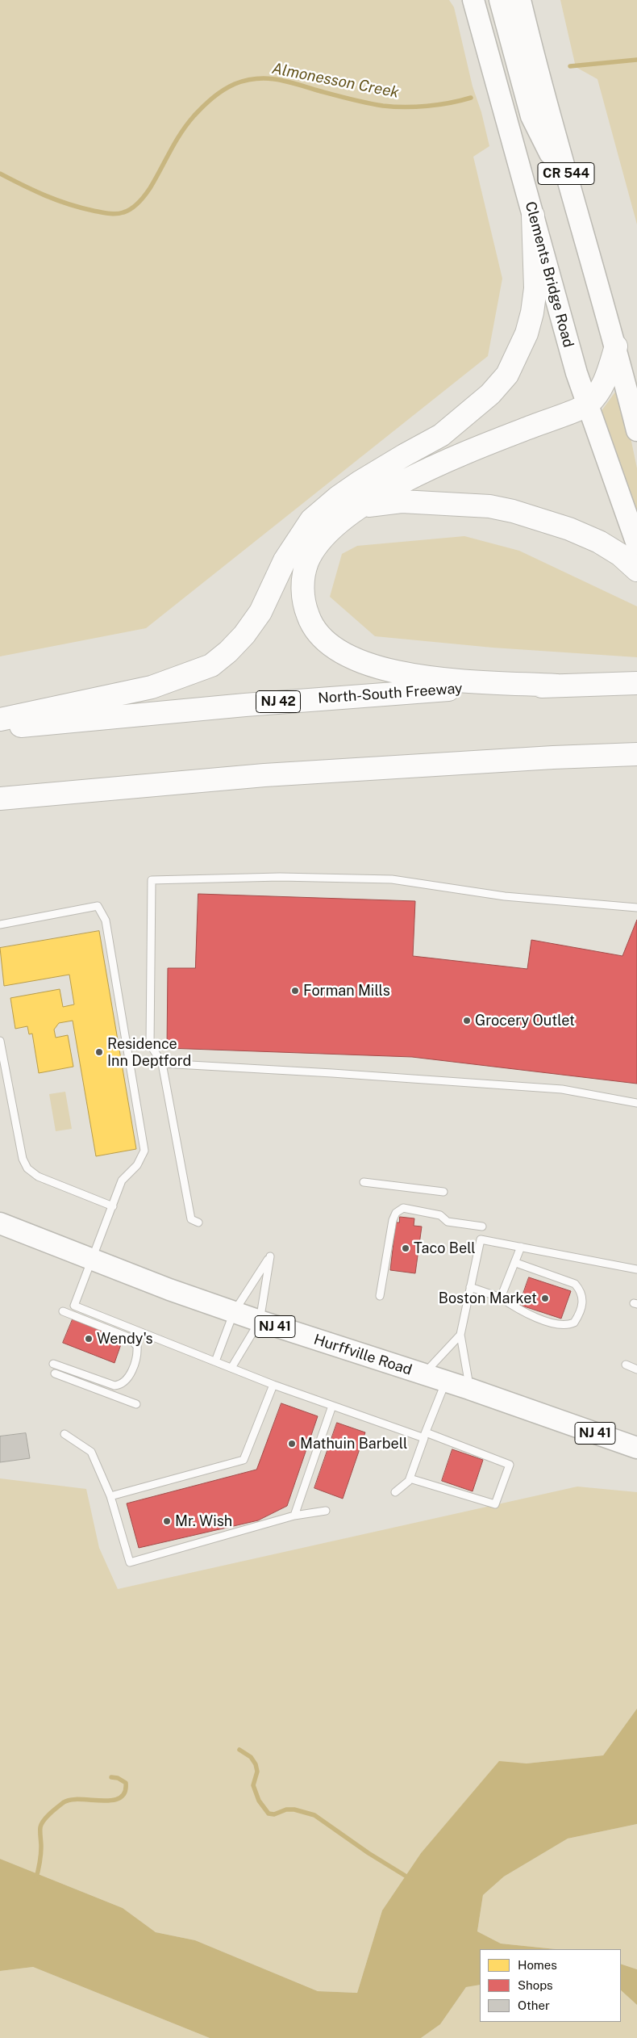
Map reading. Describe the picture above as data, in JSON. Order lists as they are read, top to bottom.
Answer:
{
  "streets": {
    "highway": ["North-South Freeway", "NJ 42"],
    "main road": [
      "CR 544",
      "Clements Bridge Road",
      "NJ 41",
      "Hurffville Road"
    ]
  },
  "water": ["Almonesson Creek"],
  "places": [
    "Forman Mills",
    "Grocery Outlet",
    "Residence Inn Deptford",
    "Taco Bell",
    "Boston Market",
    "Wendy's",
    "Mathuin Barbell",
    "Mr. Wish"
  ],
  "legend": ["Homes", "Shops", "Other"]
}
